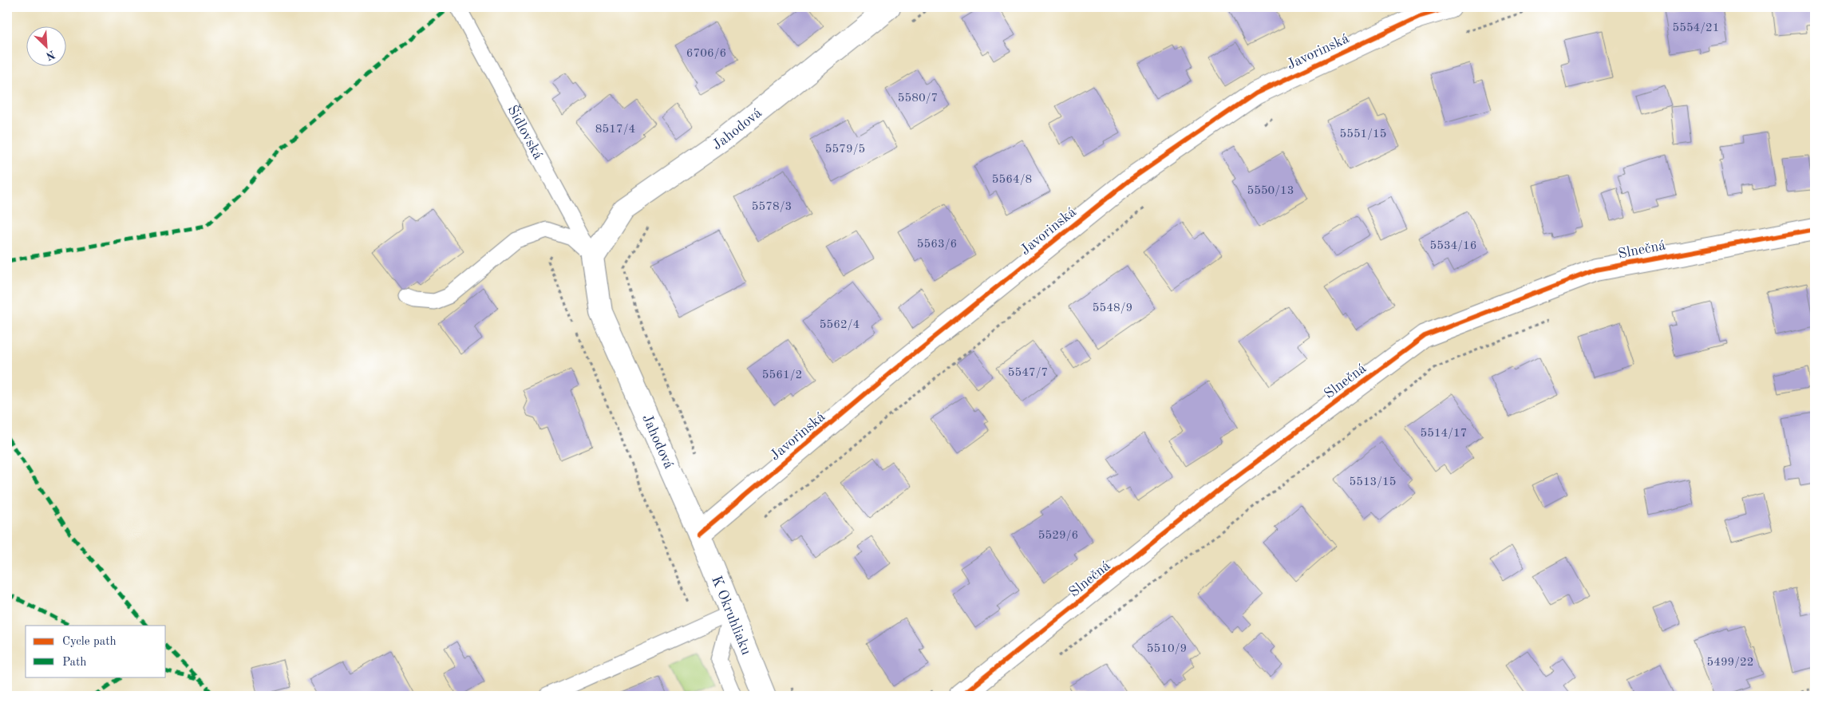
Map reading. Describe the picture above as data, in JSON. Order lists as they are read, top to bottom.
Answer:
{
  "streets": {
    "street": [
      "Javorinská",
      "Jahodová",
      "Slnečná",
      "K Okruhliaku"
    ],
    "lane": ["Šidlovská"]
  },
  "crossings": [
    ["Javorinská", "Jahodová"],
    ["Javorinská", "K Okruhliaku"],
    ["Jahodová", "Šidlovská"],
    ["Jahodová", "K Okruhliaku"]
  ],
  "house_numbers": [
    "5554/21",
    "6706/6",
    "5580/7",
    "8517/4",
    "5551/15",
    "5579/5",
    "5564/8",
    "5550/13",
    "5578/3",
    "5563/6",
    "5534/16",
    "5548/9",
    "5562/4",
    "5547/7",
    "5561/2",
    "5514/17",
    "5513/15",
    "5529/6",
    "5510/9",
    "5499/22"
  ],
  "legend": ["Cycle path", "Path"],
  "north": "bottom right"
}
